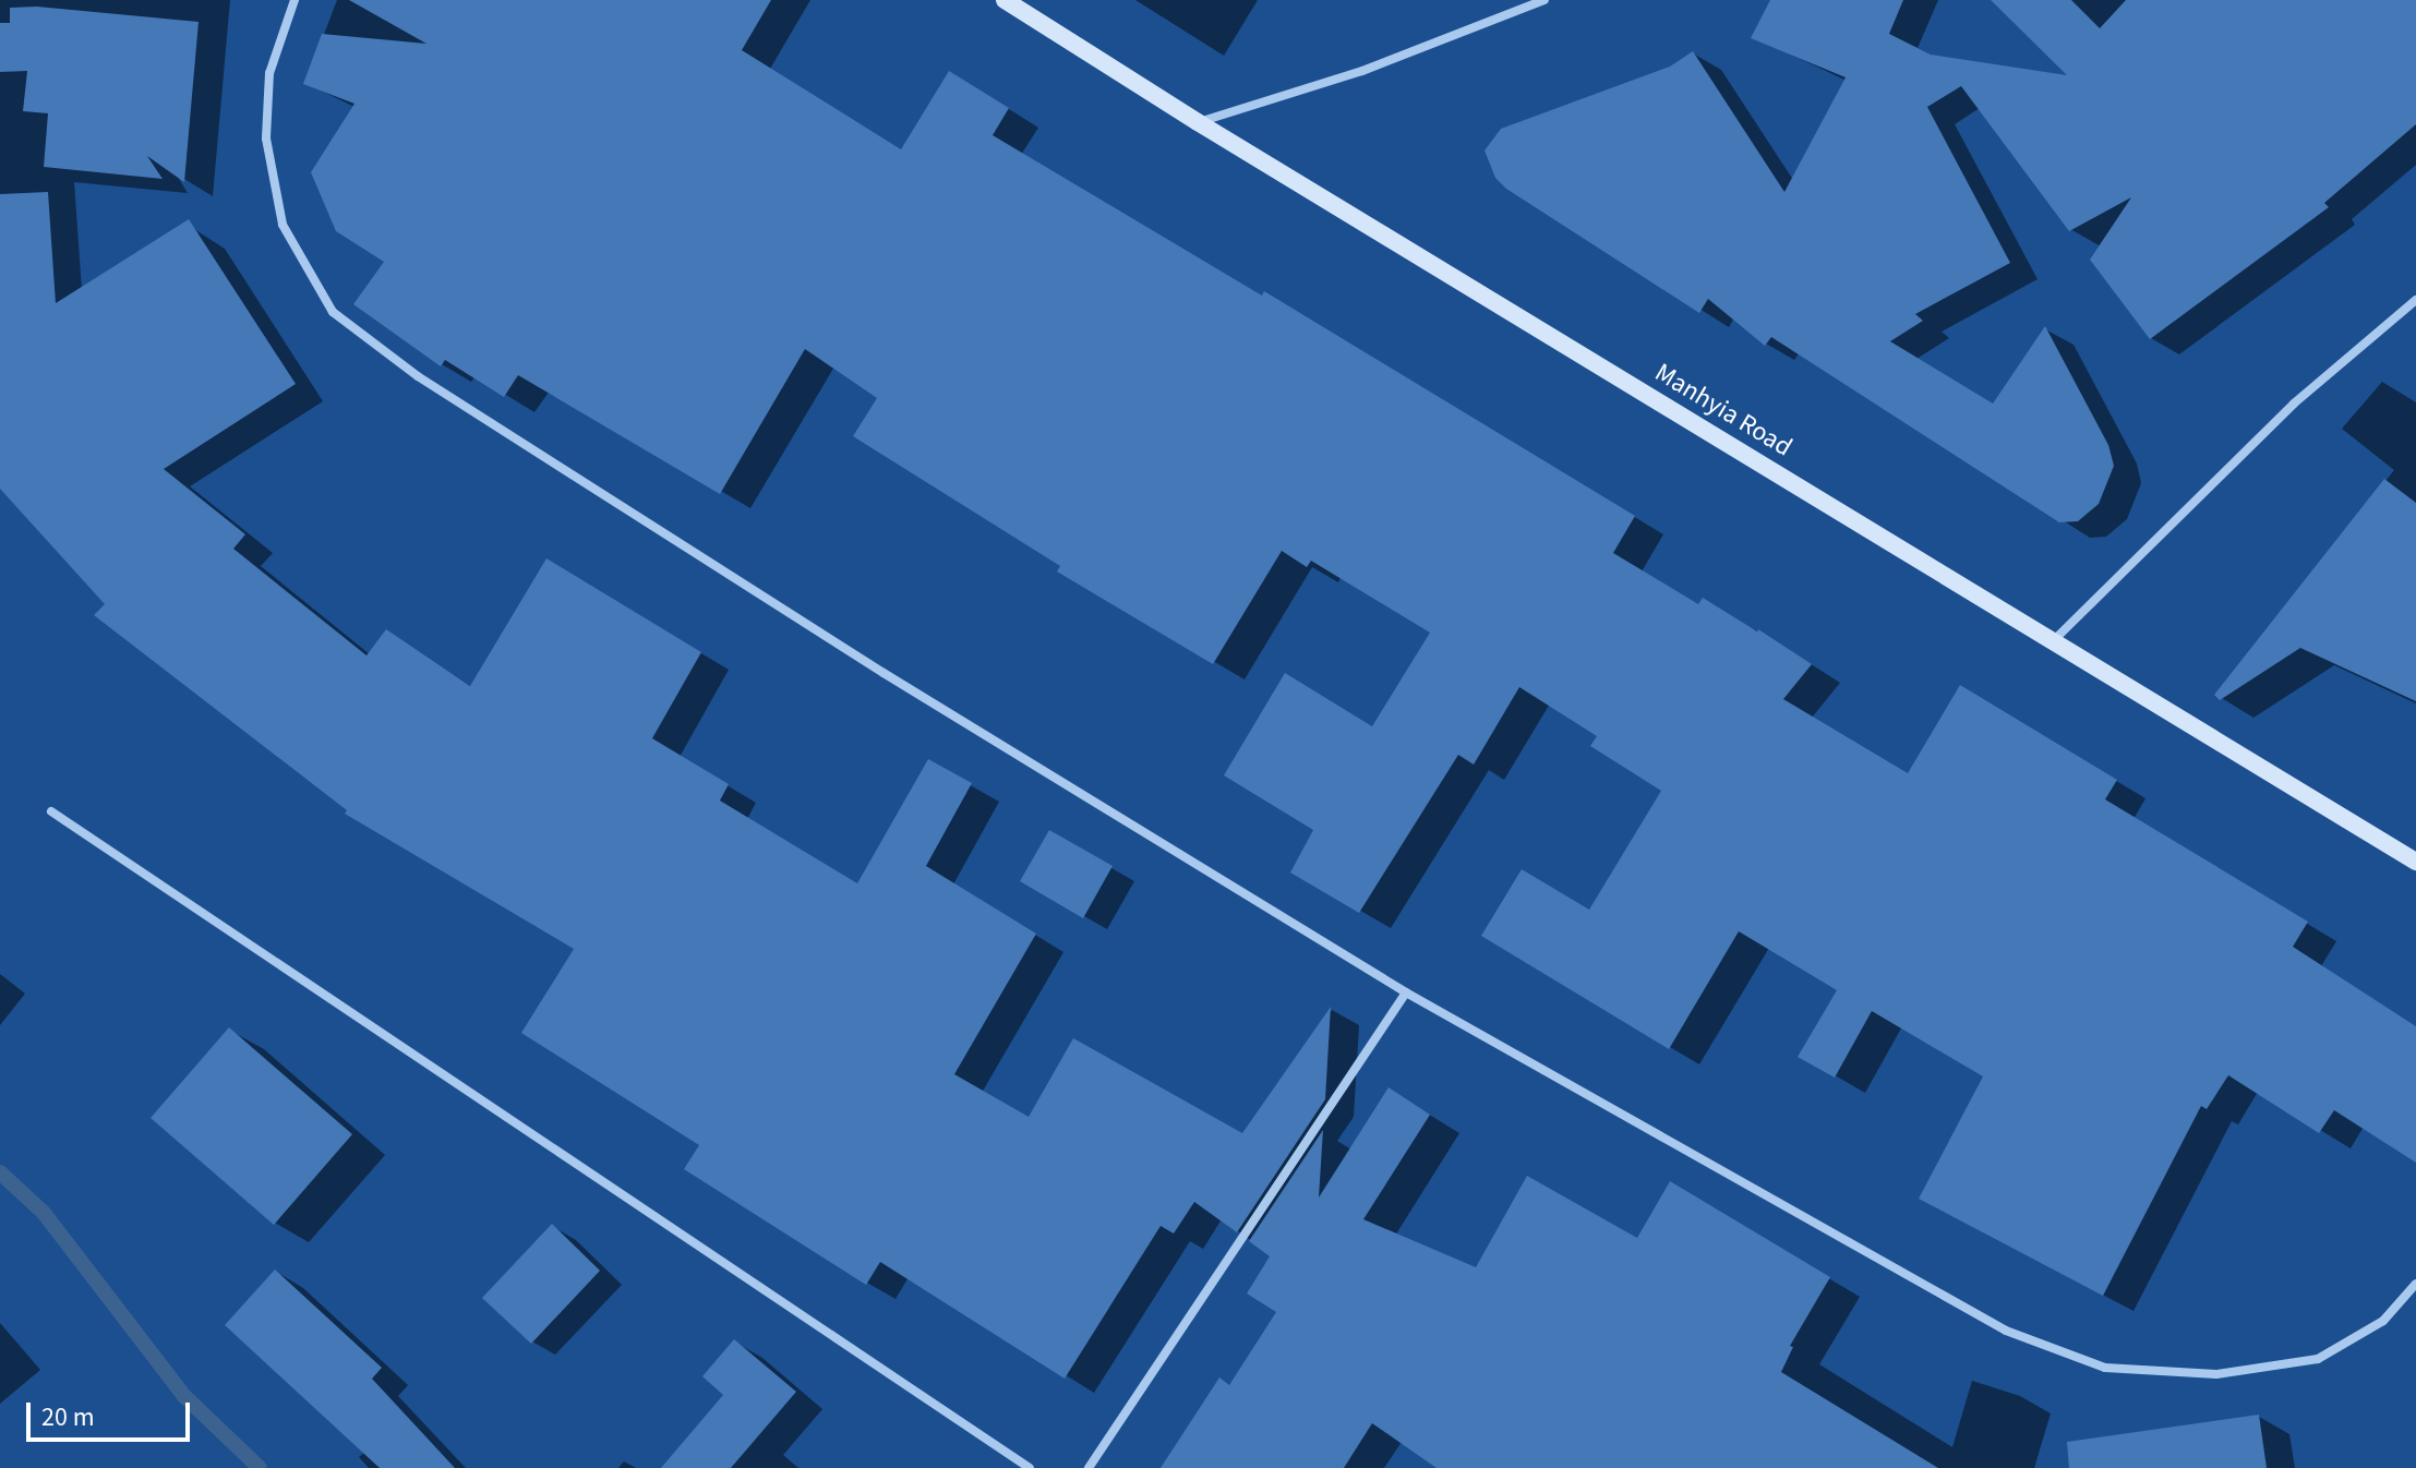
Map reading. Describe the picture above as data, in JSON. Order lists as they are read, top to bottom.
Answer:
{
  "streets": {
    "main road": ["Manhyia Road"]
  },
  "scale_bar": "20 m"
}
